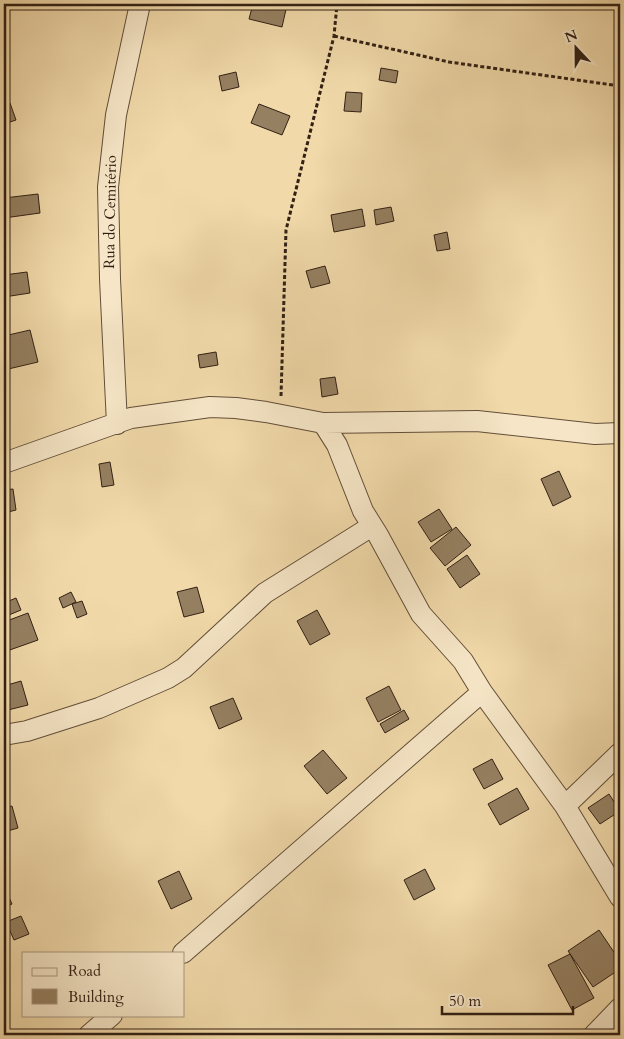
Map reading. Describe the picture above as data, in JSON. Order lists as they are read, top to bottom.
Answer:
{
  "streets": {
    "street": ["Rua do Cemitério"]
  },
  "legend": ["Road", "Building"],
  "scale_bar": "50 m",
  "north": "top"
}
